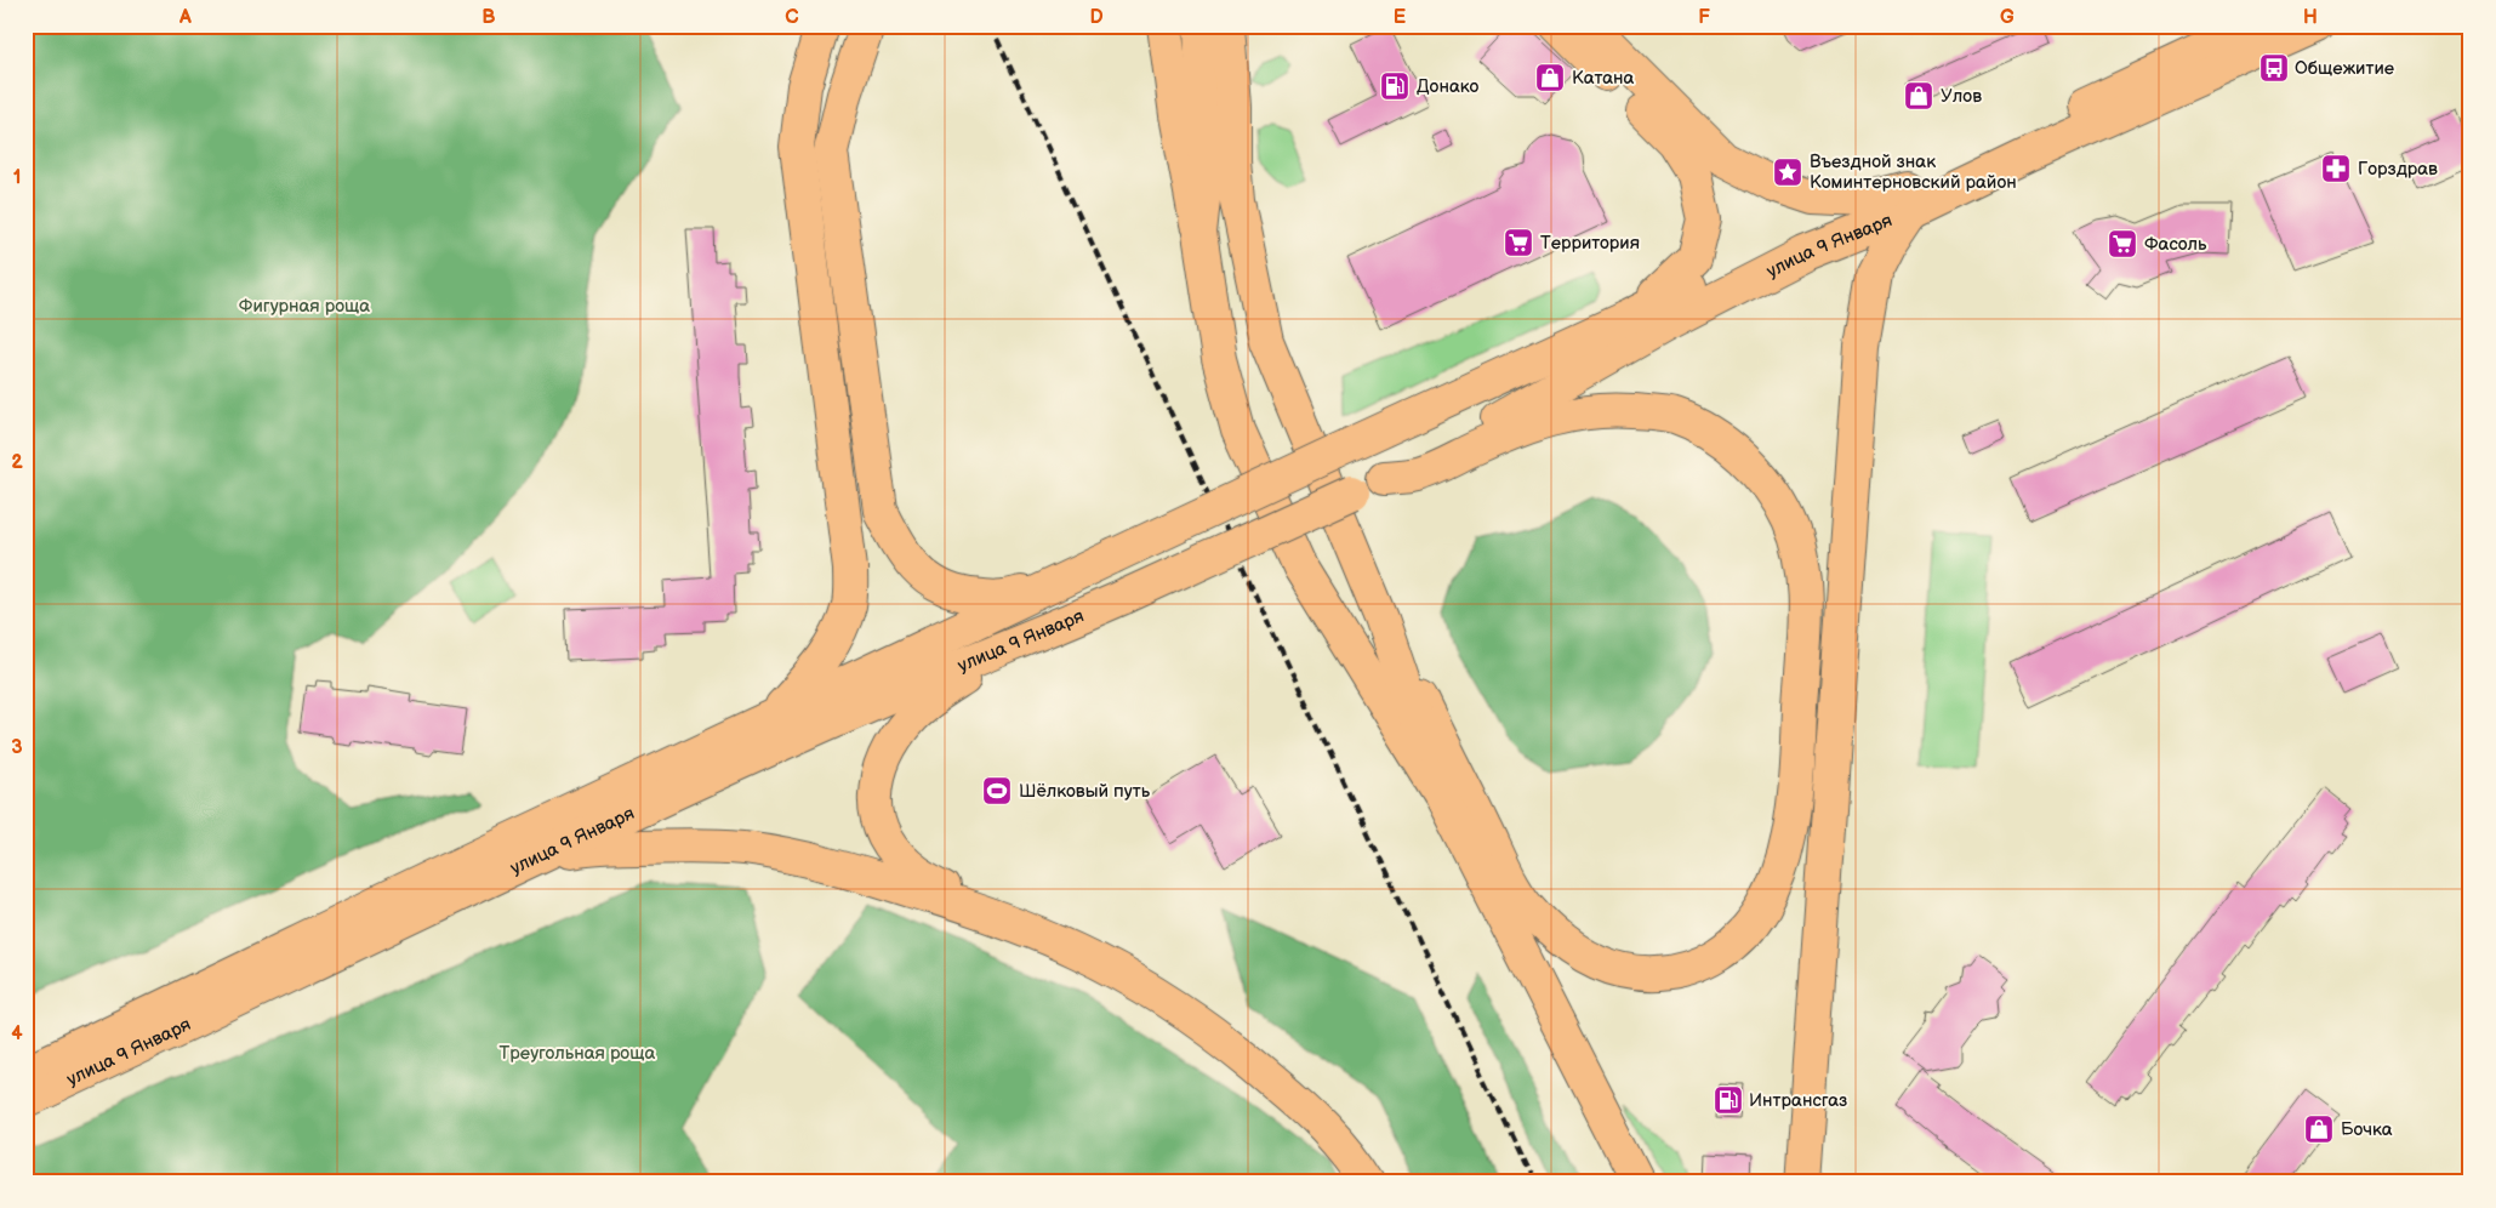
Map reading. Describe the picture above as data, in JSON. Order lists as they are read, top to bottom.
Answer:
{
  "streets": {
    "main road": ["улица 9 Января"]
  },
  "parks": ["Фигурная роща", "Треугольная роща"],
  "places": {
    "bus stop": ["Общежитие"],
    "shop": ["Катана", "Улов", "Бочка"],
    "fuel station": ["Донако", "Интрансгаз"],
    "pharmacy": ["Горздрав"],
    "place": ["Въездной знак Коминтерновский район"],
    "supermarket": ["Территория", "Фасоль"],
    "sports": ["Шёлковый путь"]
  },
  "grid": {
    "columns": [
      "A",
      "B",
      "C",
      "D",
      "E",
      "F",
      "G",
      "H"
    ],
    "rows": [
      "1",
      "2",
      "3",
      "4"
    ]
  }
}
